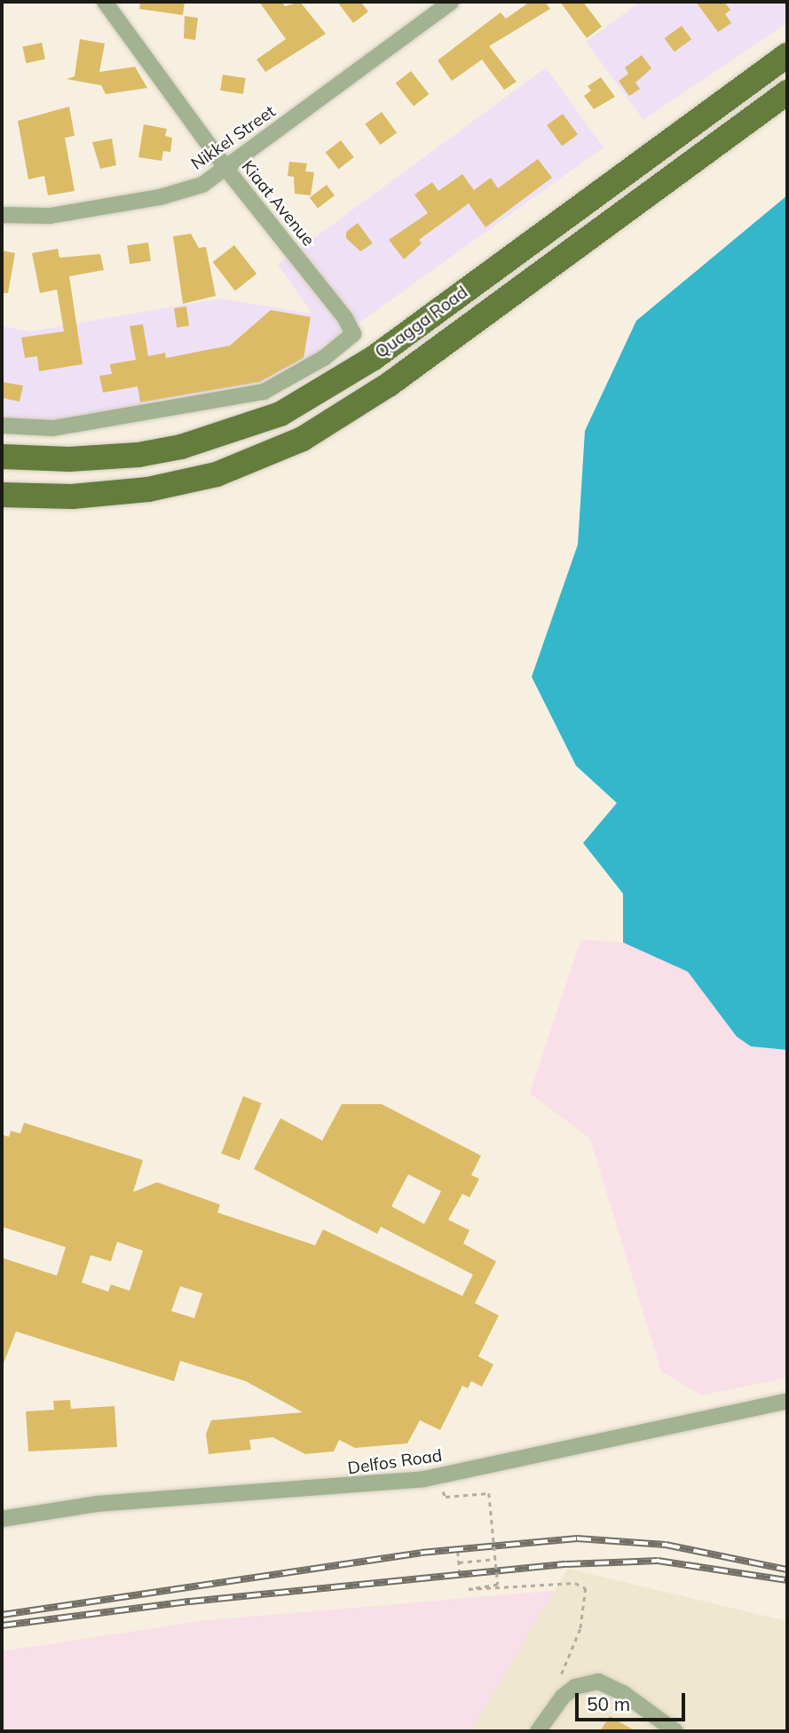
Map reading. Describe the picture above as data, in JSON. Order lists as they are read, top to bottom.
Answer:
{
  "streets": {
    "main road": ["Quagga Road"],
    "street": ["Nikkel Street", "Kiaat Avenue", "Delfos Road"]
  },
  "crossings": [
    ["Nikkel Street", "Kiaat Avenue"]
  ],
  "scale_bar": "50 m"
}
